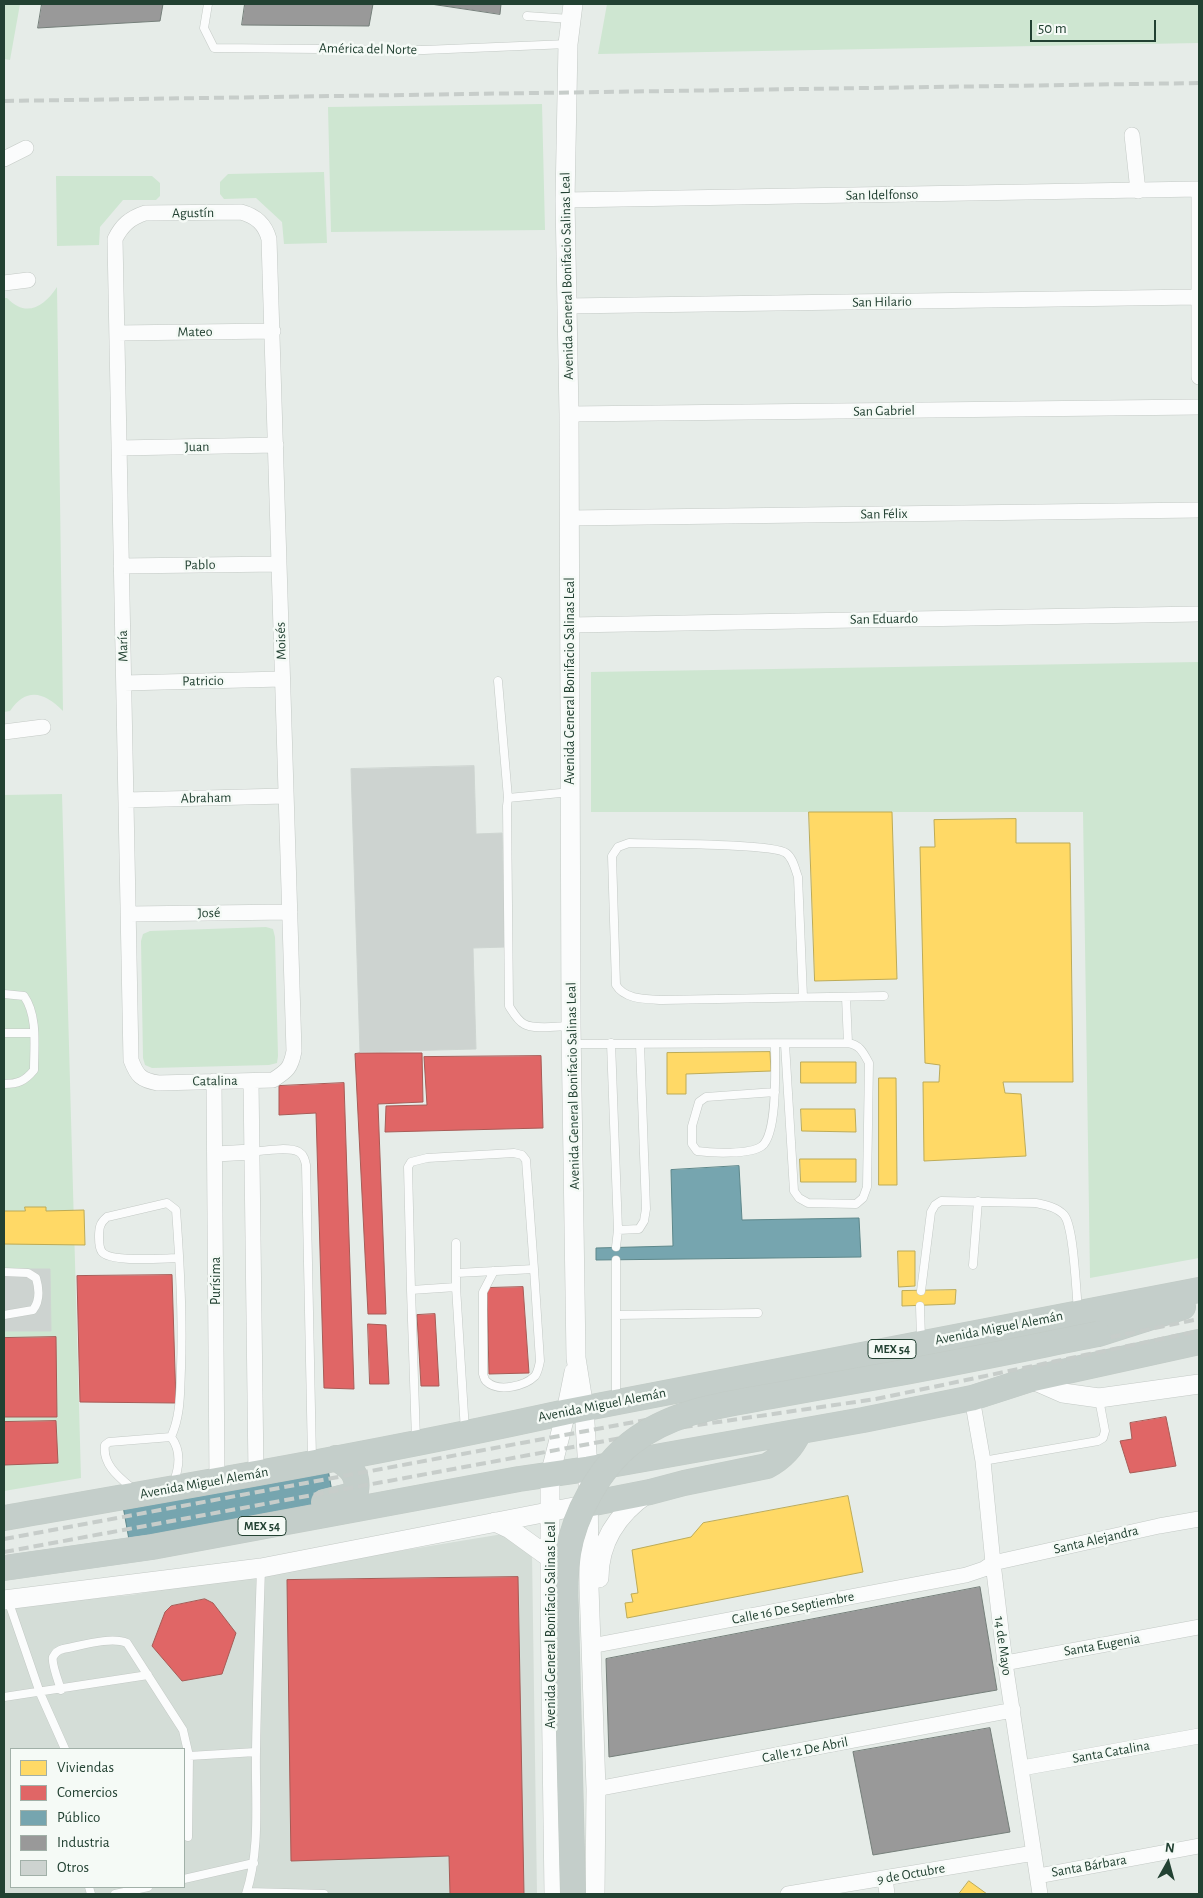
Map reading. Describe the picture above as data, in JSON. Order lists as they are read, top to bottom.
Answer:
{
  "streets": {
    "highway": ["Avenida Miguel Alemán", "MEX 54"],
    "street": [
      "San Idelfonso",
      "Agustín",
      "Avenida General Bonifacio Salinas Leal",
      "San Hilario",
      "Mateo",
      "San Gabriel",
      "Juan",
      "San Félix",
      "Pablo",
      "San Eduardo",
      "Moisés",
      "María",
      "Patricio",
      "Abraham",
      "José",
      "Catalina",
      "Purísima",
      "Santa Alejandra",
      "Calle 16 De Septiembre",
      "Santa Eugenia",
      "14 de Mayo",
      "Calle 12 De Abril",
      "Santa Catalina",
      "Santa Bárbara",
      "9 de Octubre"
    ],
    "lane": ["América del Norte"]
  },
  "crossings": [
    ["América del Norte", "Avenida General Bonifacio Salinas Leal"],
    ["San Idelfonso", "Avenida General Bonifacio Salinas Leal"],
    ["Agustín", "Moisés"],
    ["Agustín", "María"],
    ["Avenida General Bonifacio Salinas Leal", "San Hilario"],
    ["Avenida General Bonifacio Salinas Leal", "San Gabriel"],
    ["Avenida General Bonifacio Salinas Leal", "San Félix"],
    ["Avenida General Bonifacio Salinas Leal", "San Eduardo"],
    ["Avenida General Bonifacio Salinas Leal", "Avenida Miguel Alemán"],
    ["Avenida General Bonifacio Salinas Leal", "MEX 54"],
    ["Avenida General Bonifacio Salinas Leal", "Calle 16 De Septiembre"],
    ["Avenida General Bonifacio Salinas Leal", "Calle 12 De Abril"],
    ["Mateo", "Moisés"],
    ["Mateo", "María"],
    ["Juan", "Moisés"],
    ["Juan", "María"],
    ["Pablo", "Moisés"],
    ["Pablo", "María"],
    ["Moisés", "Patricio"],
    ["Moisés", "Abraham"],
    ["Moisés", "José"],
    ["Moisés", "Catalina"],
    ["María", "Patricio"],
    ["María", "Abraham"],
    ["María", "José"],
    ["María", "Catalina"],
    ["Catalina", "Purísima"],
    ["Purísima", "Avenida Miguel Alemán"],
    ["MEX 54", "14 de Mayo"],
    ["Santa Alejandra", "Calle 16 De Septiembre"],
    ["Santa Alejandra", "14 de Mayo"],
    ["Calle 16 De Septiembre", "14 de Mayo"],
    ["Santa Eugenia", "14 de Mayo"],
    ["14 de Mayo", "Calle 12 De Abril"],
    ["14 de Mayo", "Santa Catalina"],
    ["14 de Mayo", "Santa Bárbara"],
    ["14 de Mayo", "9 de Octubre"]
  ],
  "legend": [
    "Viviendas",
    "Comercios",
    "Público",
    "Industria",
    "Otros"
  ],
  "scale_bar": "50 m",
  "north": "top"
}
